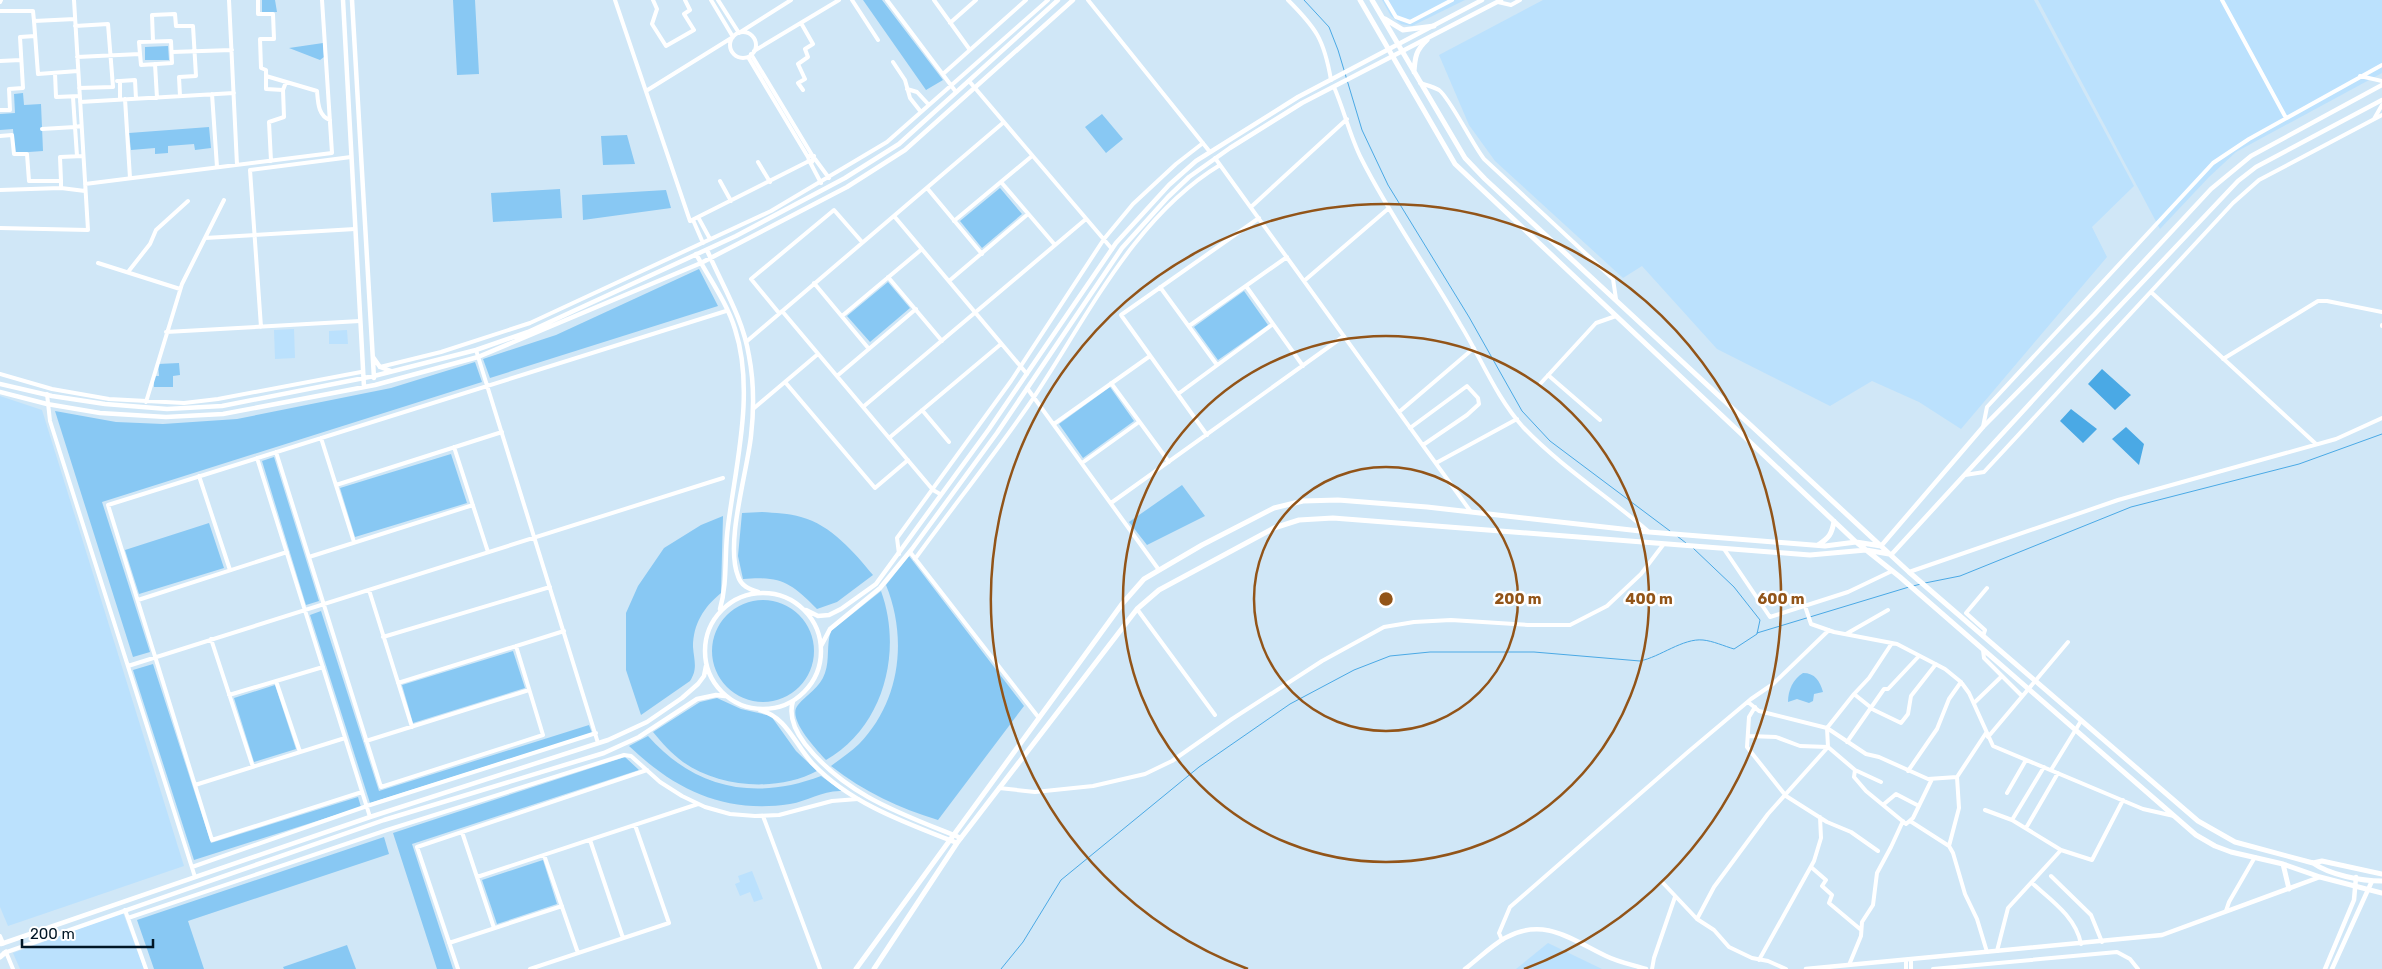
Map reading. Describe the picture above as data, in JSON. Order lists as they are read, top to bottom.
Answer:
{
  "scale_bar": "200 m",
  "rings": ["200 m", "400 m", "600 m"]
}
